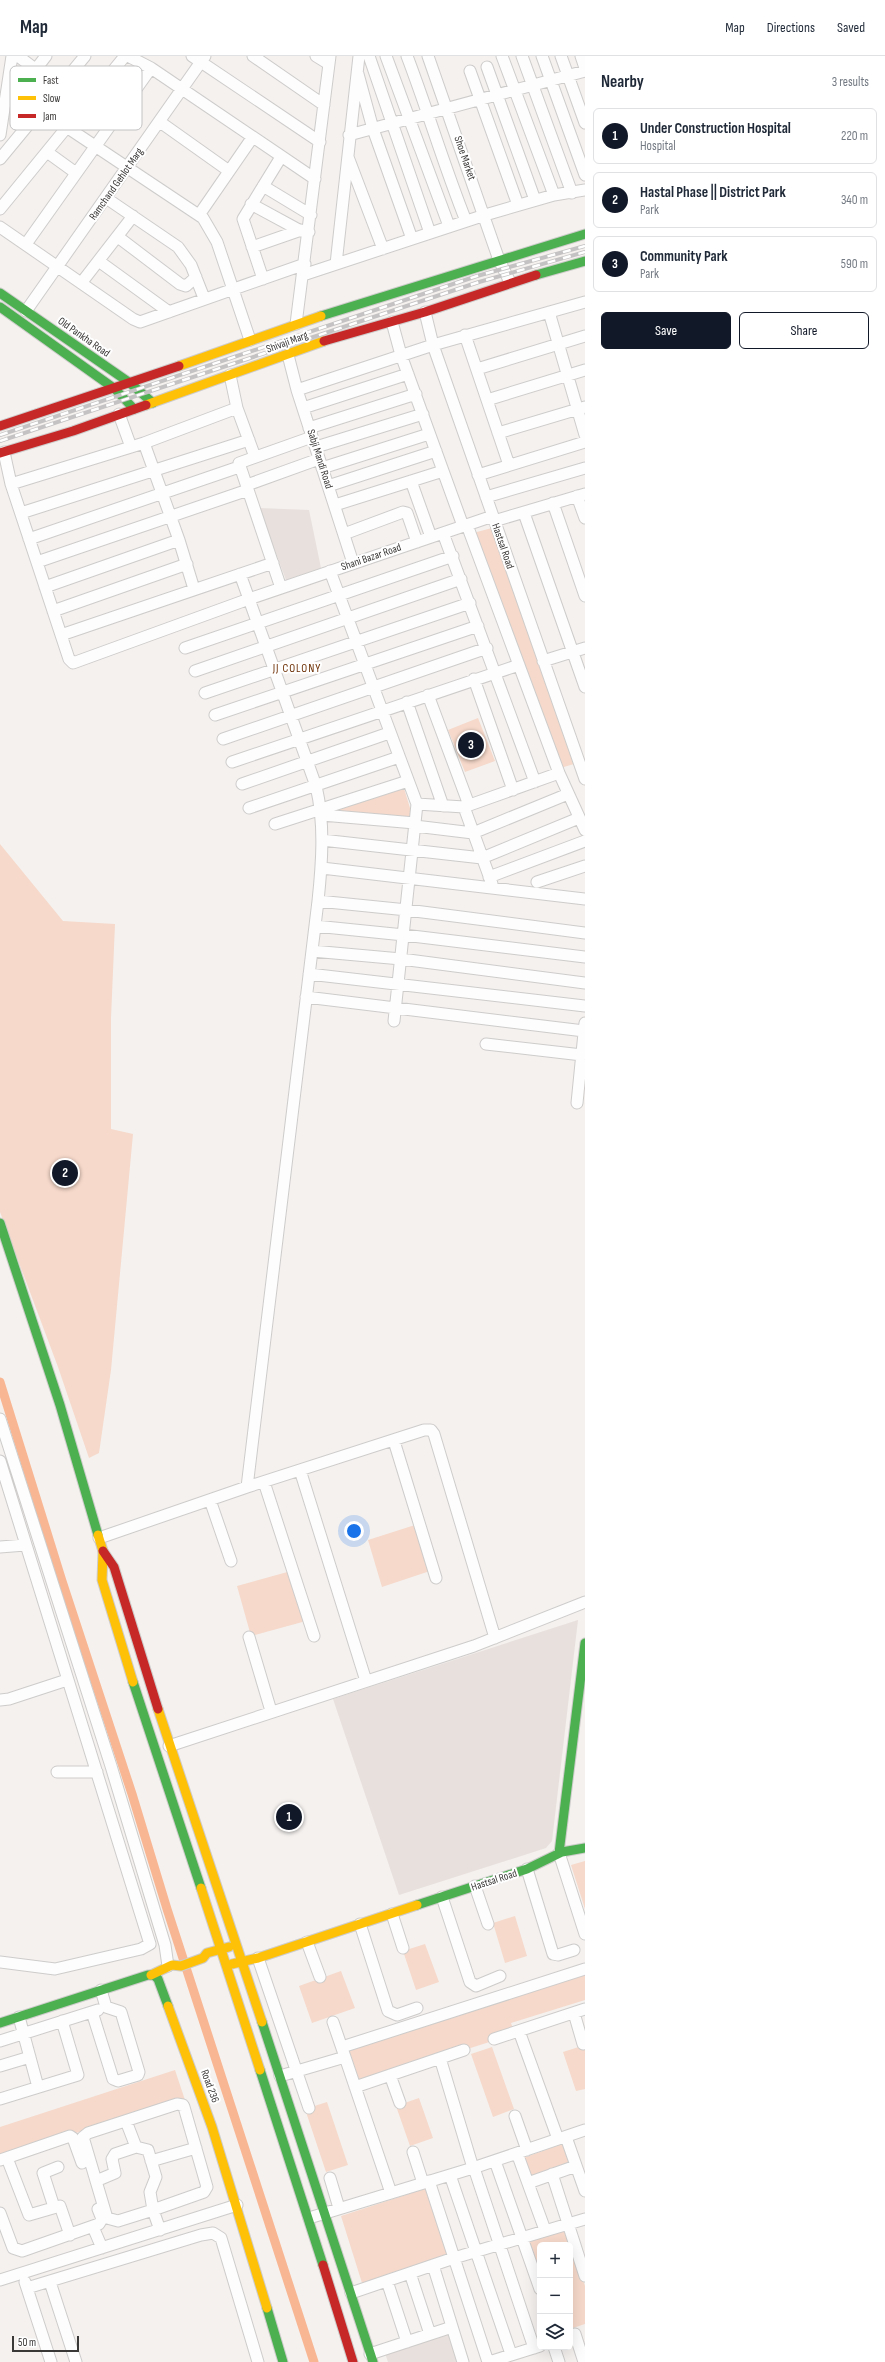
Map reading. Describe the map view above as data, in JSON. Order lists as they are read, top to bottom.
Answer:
{
  "streets": {
    "street": [
      "Shoe Market",
      "Ramchand Gehlot Marg",
      "Old Pankha Road",
      "Shivaji Marg",
      "Sabji Mandi Road",
      "Hastsal Road",
      "Shani Bazar Road",
      "Road 236"
    ]
  },
  "crossings": [
    ["Shoe Market", "Shivaji Marg"],
    ["Ramchand Gehlot Marg", "Old Pankha Road"],
    ["Old Pankha Road", "Shivaji Marg"],
    ["Shivaji Marg", "Sabji Mandi Road"],
    ["Shivaji Marg", "Hastsal Road"],
    ["Sabji Mandi Road", "Shani Bazar Road"],
    ["Hastsal Road", "Shani Bazar Road"]
  ],
  "districts": ["JJ COLONY"],
  "legend": ["Fast", "Slow", "Jam"],
  "scale_bar": "50 m",
  "page": {
    "header": "Map",
    "nav": ["Map", "Directions", "Saved"],
    "heading": ["Nearby", "3 results"],
    "list": [
      {
        "mark": "1",
        "name": "Under Construction Hospital",
        "note": "Hospital",
        "value": "220 m"
      },
      {
        "mark": "2",
        "name": "Hastal Phase || District Park",
        "note": "Park",
        "value": "340 m"
      },
      {
        "mark": "3",
        "name": "Community Park",
        "note": "Park",
        "value": "590 m"
      }
    ],
    "buttons": ["Save", "Share"],
    "pins": ["3", "2", "1"],
    "map_buttons": ["+", "−"],
    "scale": "50 m"
  }
}
